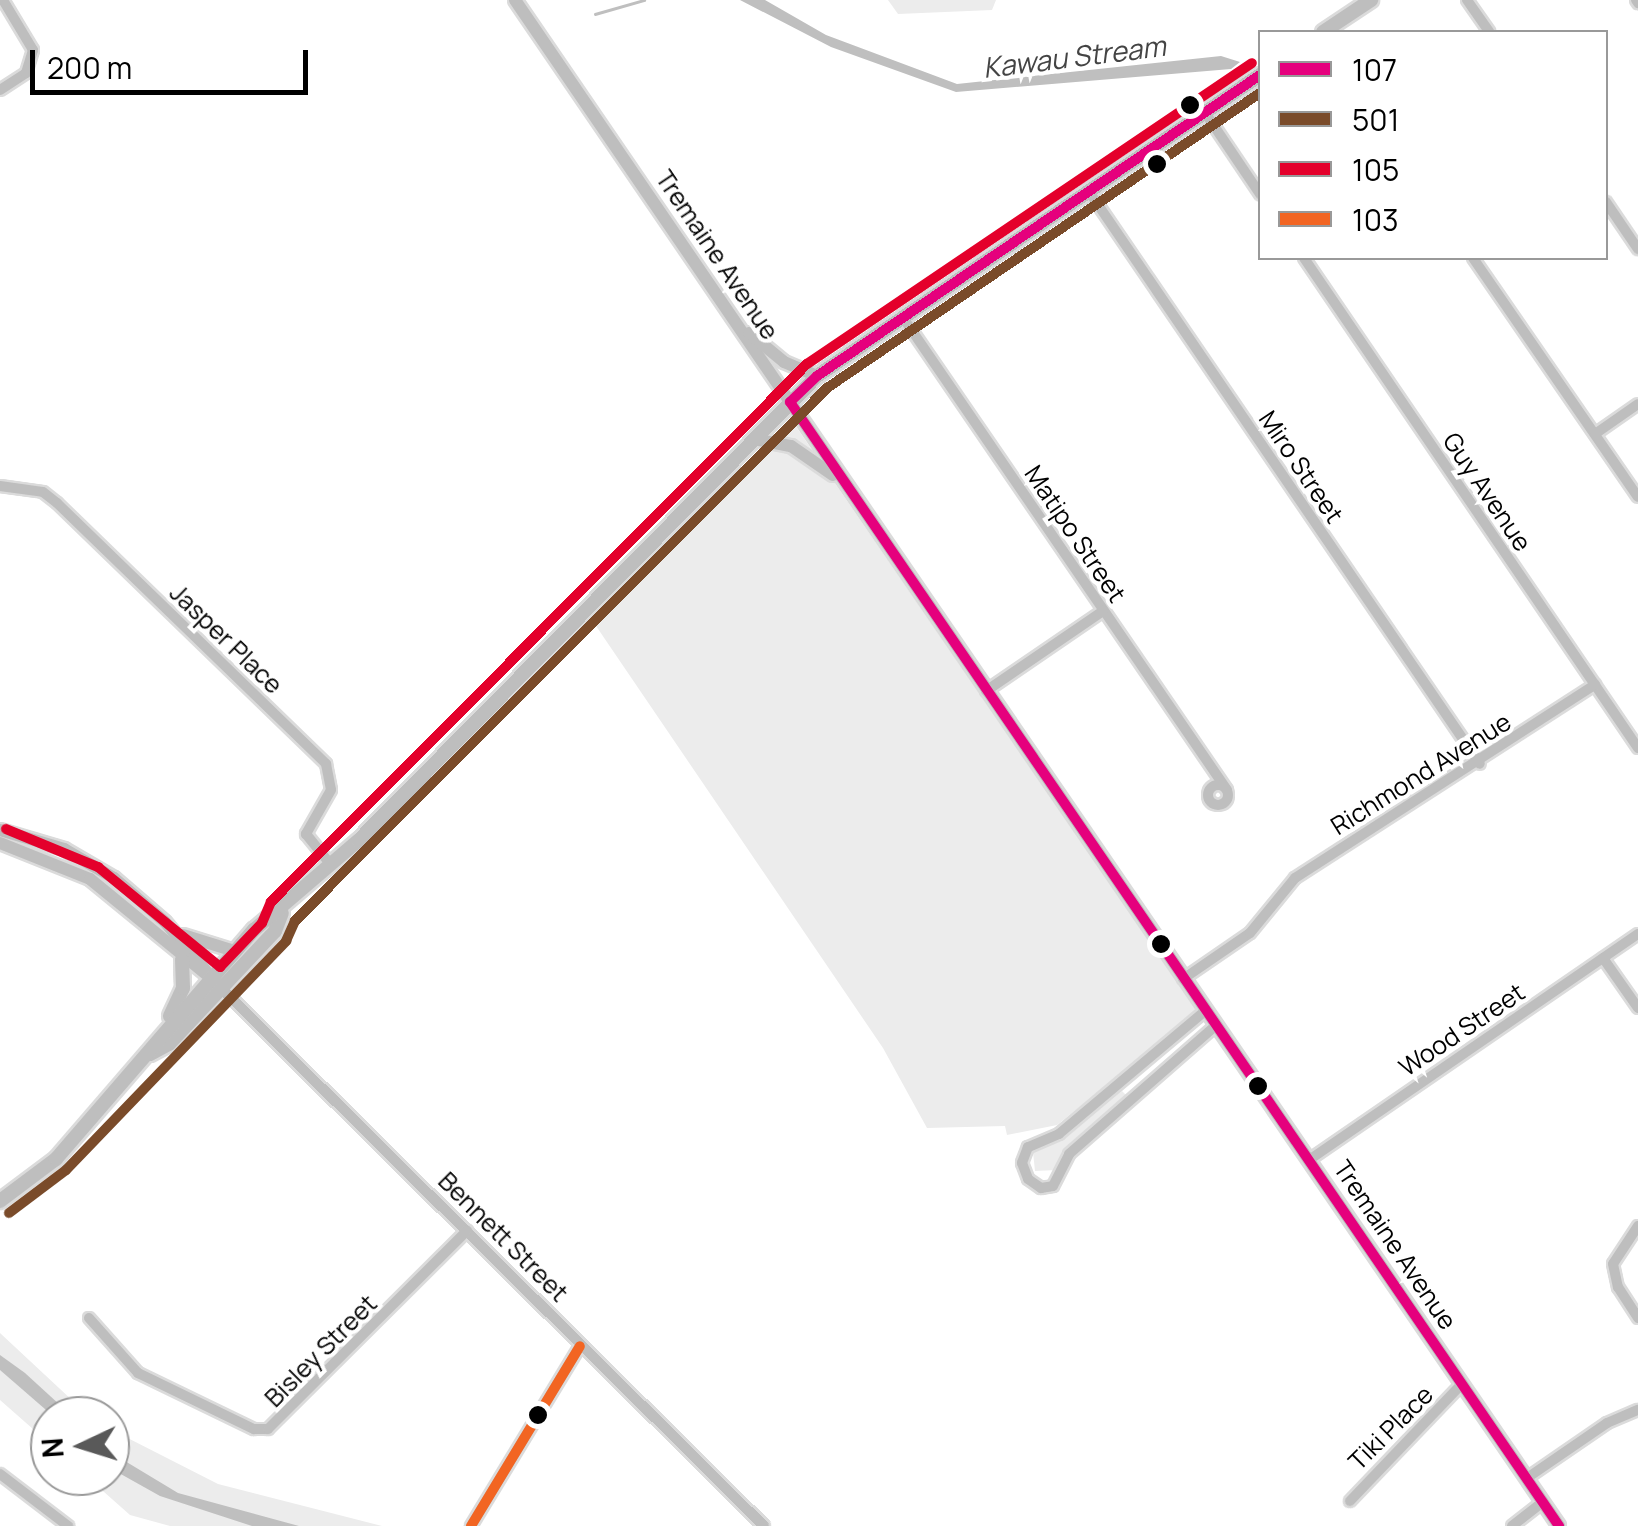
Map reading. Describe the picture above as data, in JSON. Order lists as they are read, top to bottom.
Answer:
{
  "streets": {
    "main road": ["Tremaine Avenue"],
    "street": [
      "Miro Street",
      "Guy Avenue",
      "Matipo Street",
      "Jasper Place",
      "Richmond Avenue",
      "Wood Street",
      "Bennett Street",
      "Bisley Street",
      "Tiki Place"
    ]
  },
  "crossings": [
    ["Tremaine Avenue", "Richmond Avenue"],
    ["Tremaine Avenue", "Wood Street"],
    ["Tremaine Avenue", "Tiki Place"],
    ["Miro Street", "Richmond Avenue"],
    ["Guy Avenue", "Richmond Avenue"],
    ["Bennett Street", "Bisley Street"]
  ],
  "water": ["Kawau Stream"],
  "lines": [
    "transit line 105",
    "transit line 107",
    "transit line 501",
    "transit line 103"
  ],
  "legend": [
    "107",
    "501",
    "105",
    "103"
  ],
  "scale_bar": "200 m",
  "north": "left"
}
